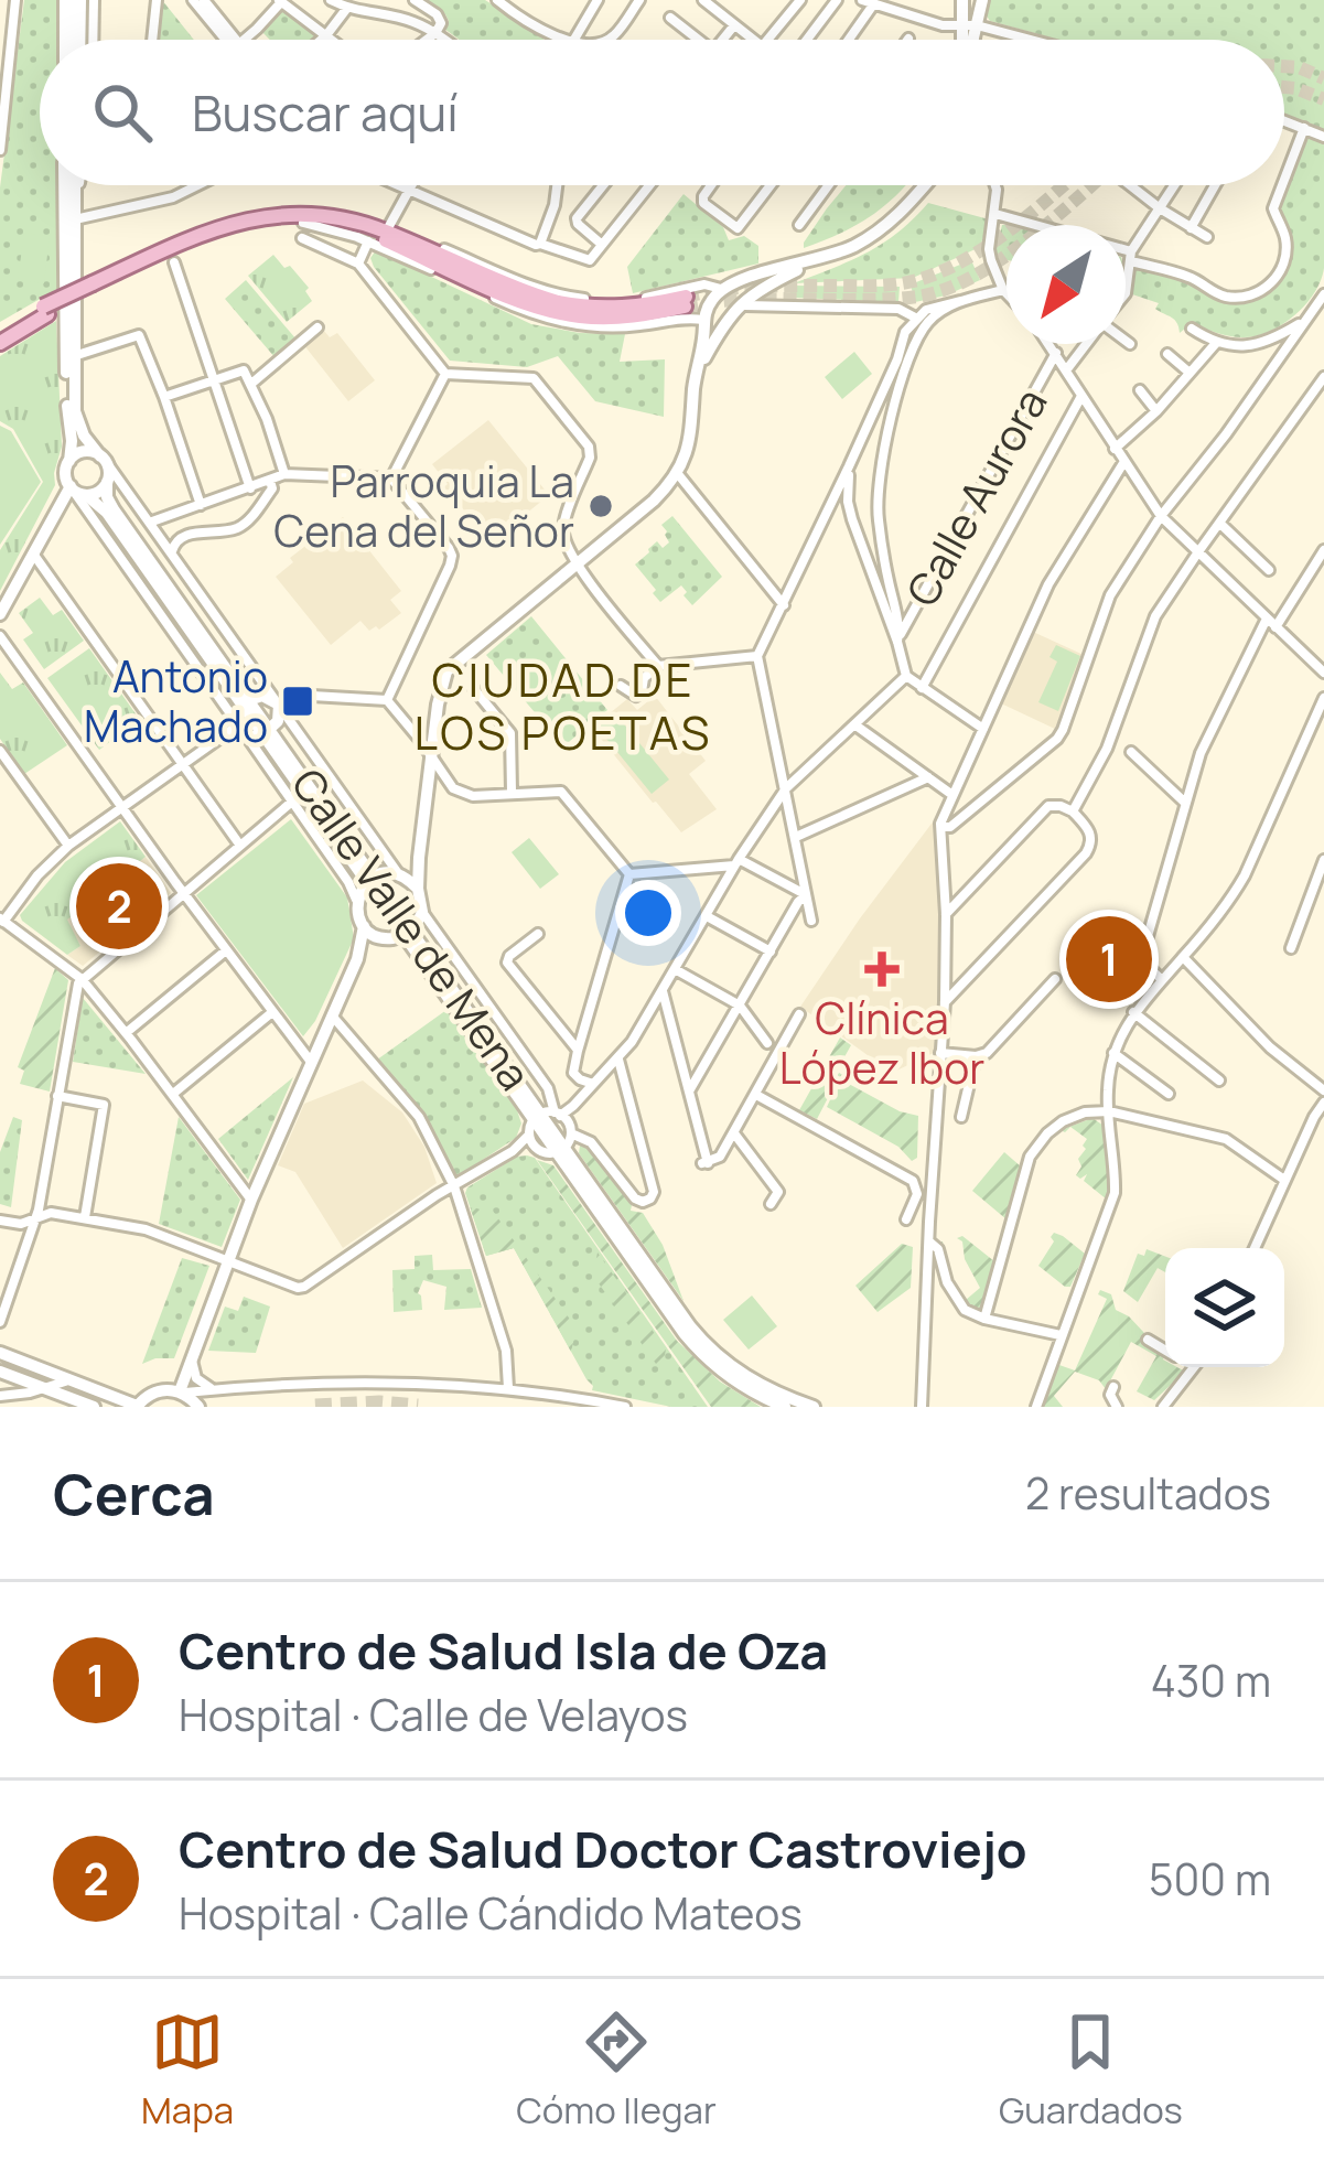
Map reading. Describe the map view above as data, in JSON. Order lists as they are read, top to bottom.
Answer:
{
  "streets": {
    "main road": ["Calle Valle de Mena"],
    "street": ["Calle Aurora"]
  },
  "districts": ["CIUDAD DE LOS POETAS"],
  "places": {
    "other": ["Parroquia La Cena del Señor"],
    "transit": ["Antonio Machado"],
    "health": ["Clínica López Ibor"]
  },
  "north": "bottom left",
  "page": {
    "search": "Buscar aquí",
    "pins": ["2", "1"],
    "heading": ["Cerca", "2 resultados"],
    "list": [
      {
        "mark": "1",
        "name": "Centro de Salud Isla de Oza",
        "note": "Hospital · Calle de Velayos",
        "value": "430 m"
      },
      {
        "mark": "2",
        "name": "Centro de Salud Doctor Castroviejo",
        "note": "Hospital · Calle Cándido Mateos",
        "value": "500 m"
      }
    ],
    "nav": ["Mapa", "Cómo llegar", "Guardados"]
  }
}
